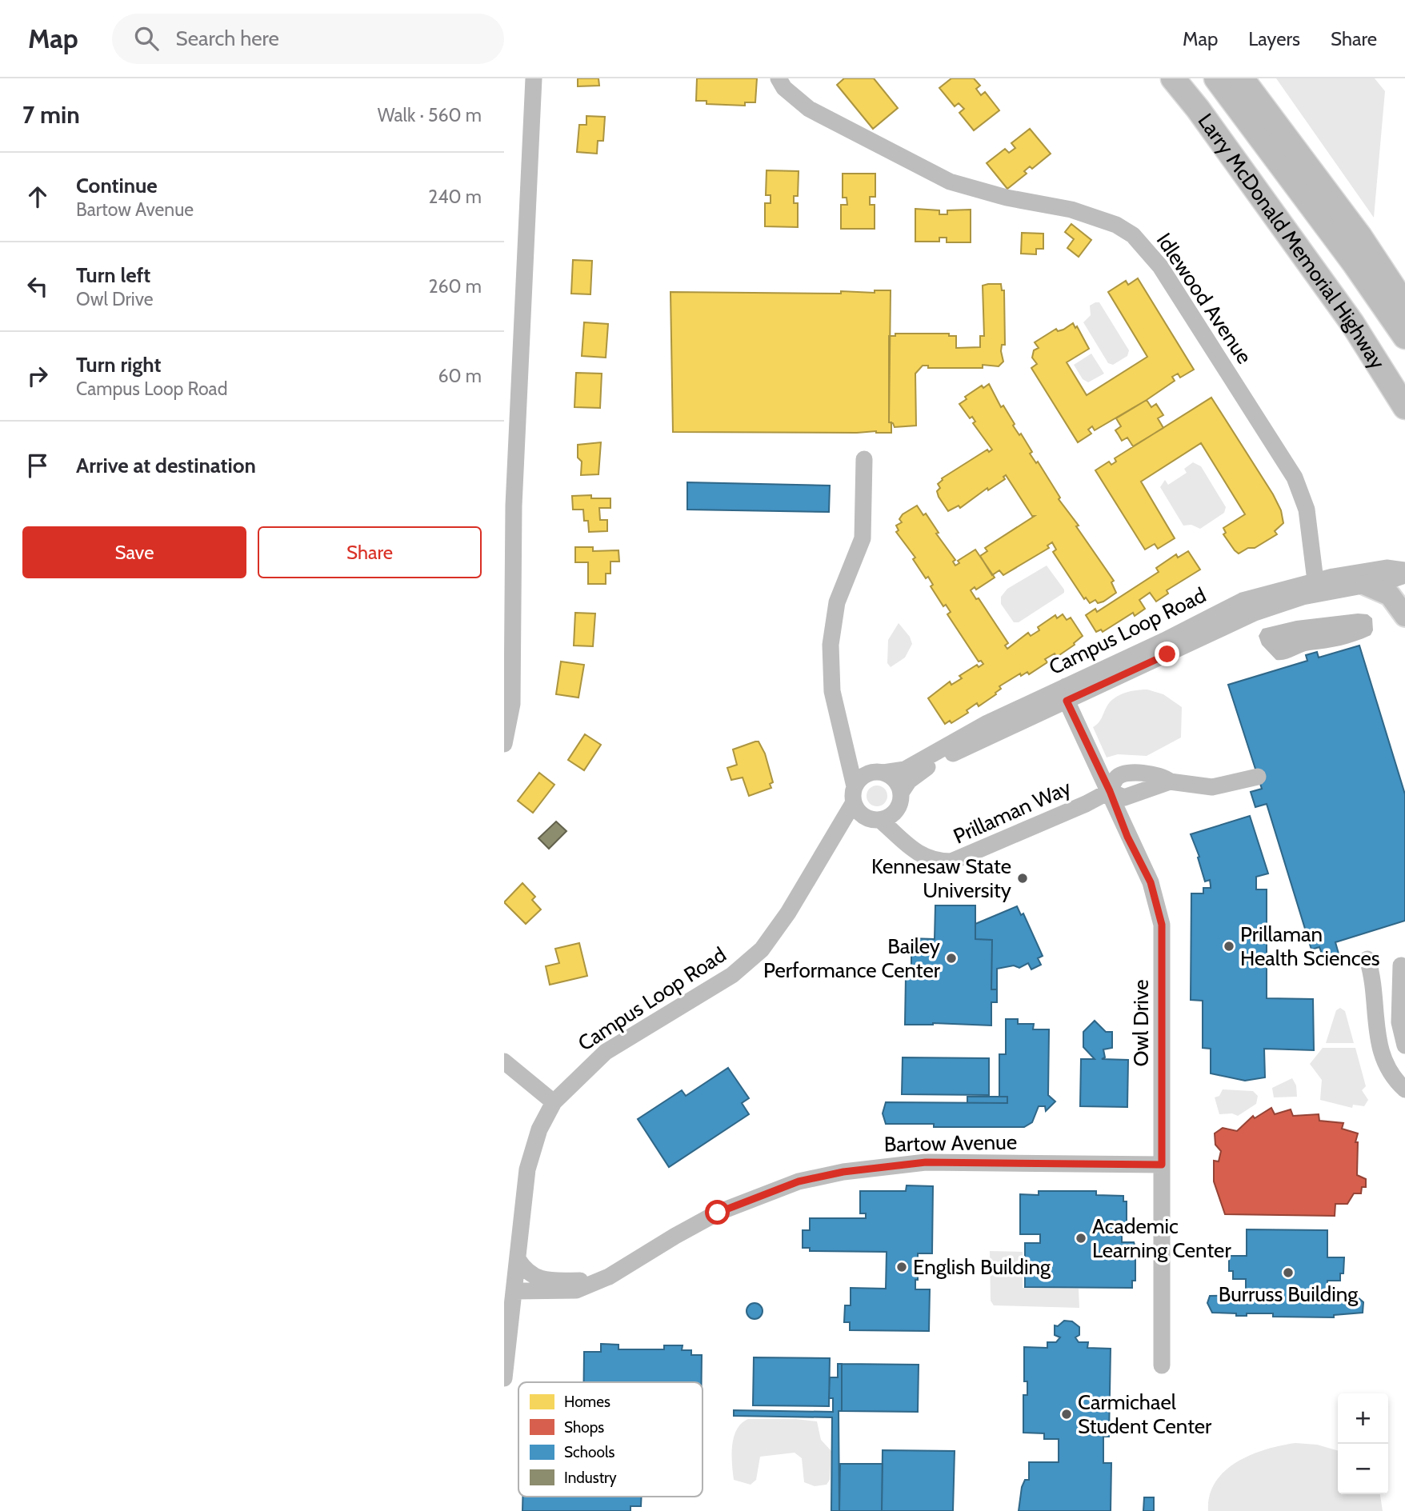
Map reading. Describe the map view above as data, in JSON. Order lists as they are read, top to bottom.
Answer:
{
  "streets": {
    "highway": ["Larry McDonald Memorial Highway"],
    "street": [
      "Idlewood Avenue",
      "Campus Loop Road",
      "Prillaman Way",
      "Owl Drive",
      "Bartow Avenue"
    ]
  },
  "crossings": [
    ["Idlewood Avenue", "Campus Loop Road"],
    ["Campus Loop Road", "Prillaman Way"],
    ["Campus Loop Road", "Owl Drive"],
    ["Campus Loop Road", "Bartow Avenue"],
    ["Prillaman Way", "Owl Drive"],
    ["Owl Drive", "Bartow Avenue"]
  ],
  "places": [
    "Kennesaw State University",
    "Prillaman Health Sciences",
    "Bailey Performance Center",
    "Academic Learning Center",
    "English Building",
    "Burruss Building",
    "Carmichael Student Center"
  ],
  "legend": [
    "Homes",
    "Shops",
    "Schools",
    "Industry"
  ],
  "page": {
    "header": "Map",
    "search": "Search here",
    "nav": ["Map", "Layers", "Share"],
    "heading": ["7 min", "Walk · 560 m"],
    "list": [
      ["Continue", "Bartow Avenue", "240 m"],
      ["Turn left", "Owl Drive", "260 m"],
      ["Turn right", "Campus Loop Road", "60 m"],
      "Arrive at destination"
    ],
    "buttons": ["Save", "Share"],
    "map_buttons": ["+", "−"]
  }
}
